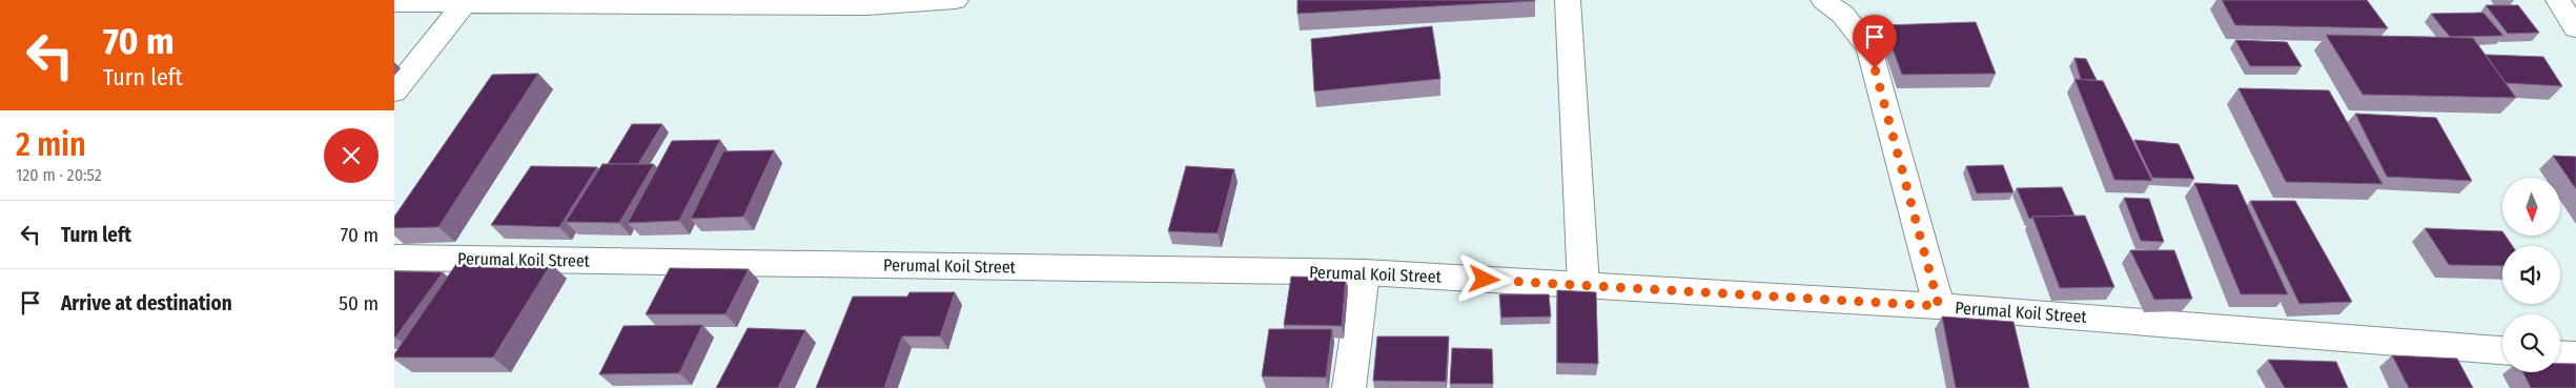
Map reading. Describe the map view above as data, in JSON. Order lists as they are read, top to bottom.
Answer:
{
  "streets": {
    "street": ["Perumal Koil Street"]
  },
  "north": "bottom",
  "page": {
    "turn": ["70 m", "Turn left"],
    "heading": ["2 min", "120 m · 20:52"],
    "list": [
      {
        "name": "Turn left",
        "value": "70 m"
      },
      {
        "name": "Arrive at destination",
        "value": "50 m"
      }
    ]
  }
}
